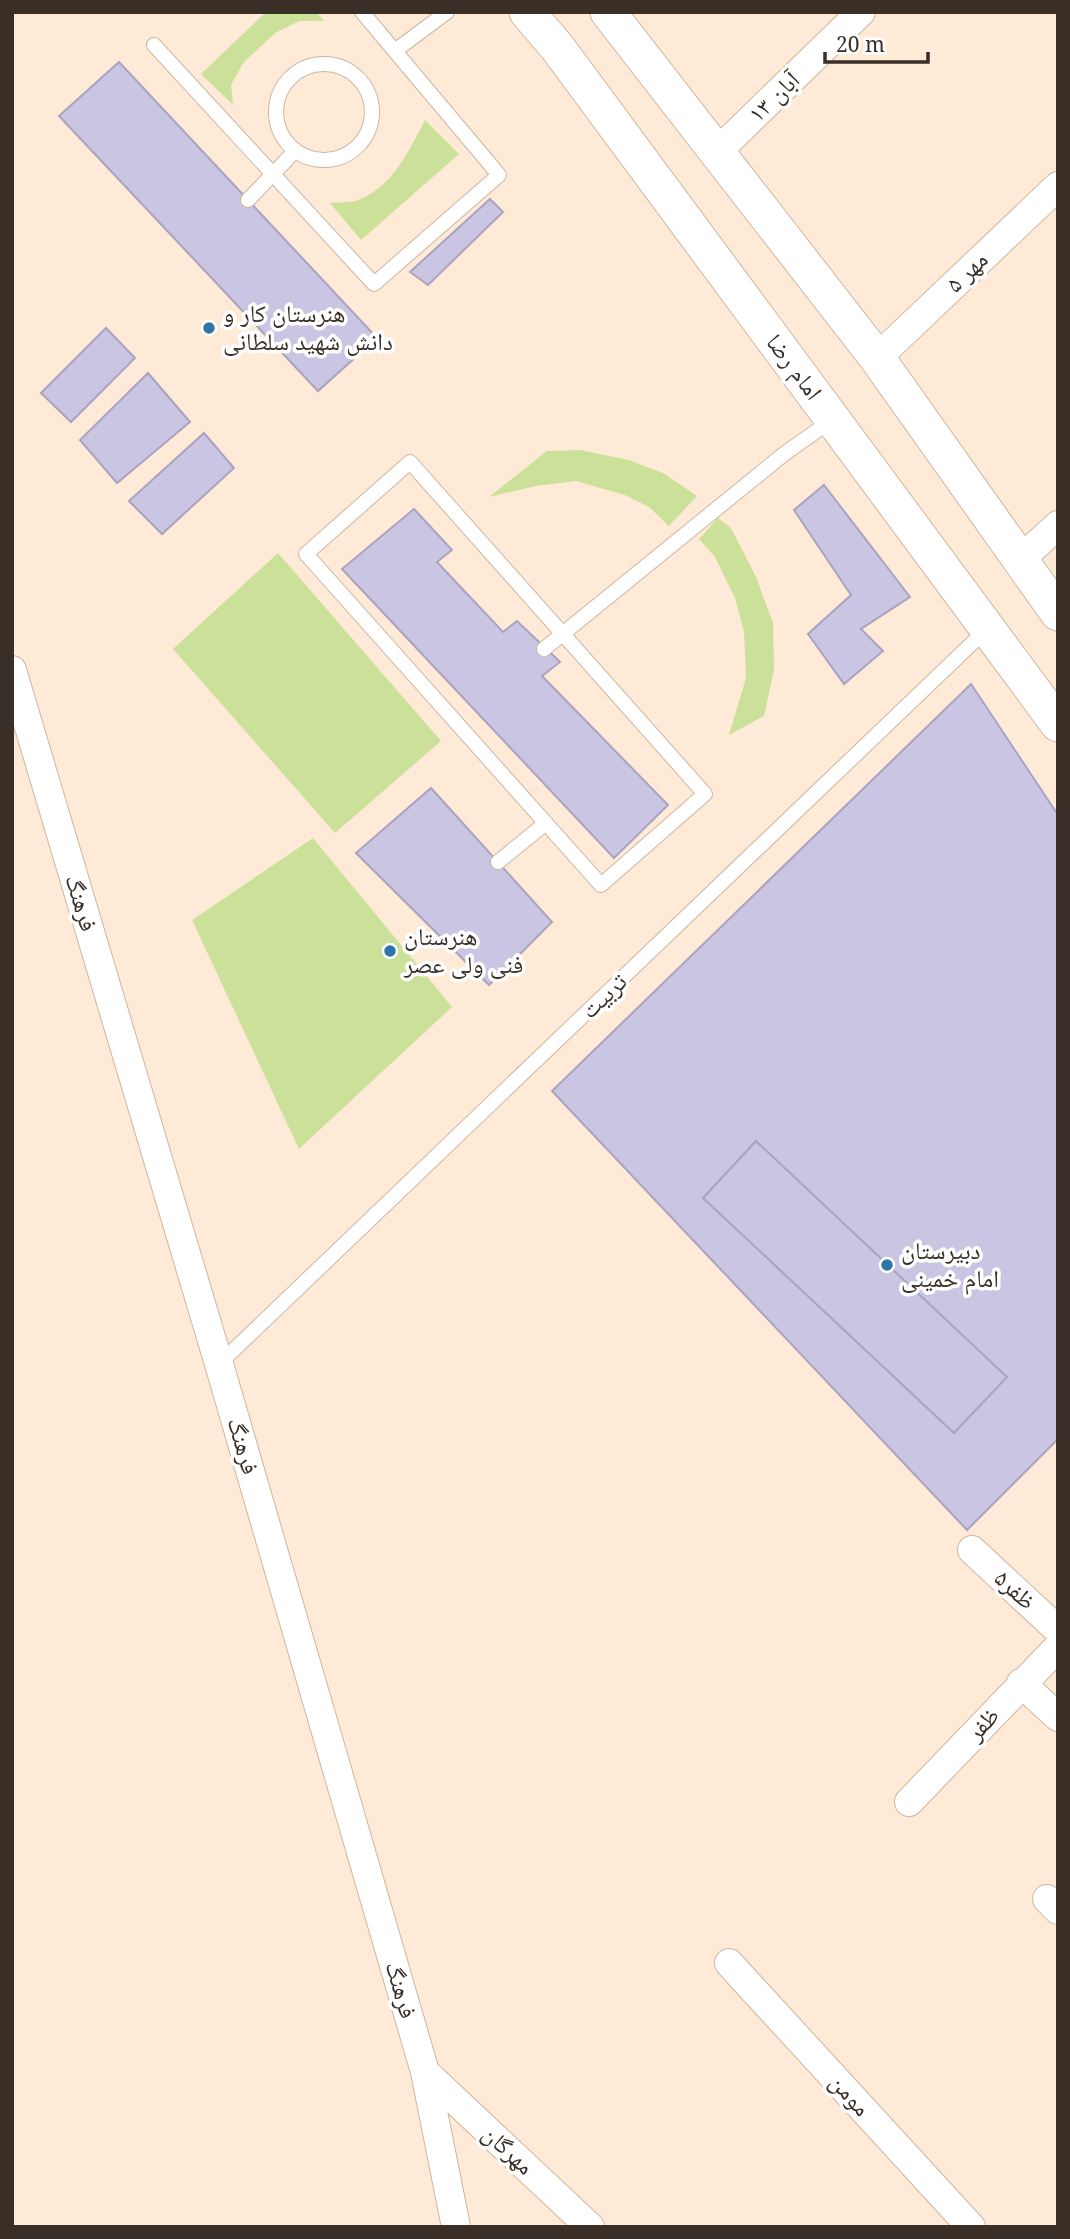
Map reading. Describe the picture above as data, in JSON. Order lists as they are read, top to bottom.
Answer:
{
  "streets": {
    "street": [
      "۱۳ آبان",
      "۵ مهر",
      "امام رضا",
      "فرهنگ",
      "ظفر۵",
      "ظفر",
      "مومن",
      "مهرگان"
    ],
    "lane": ["تربیت"]
  },
  "crossings": [
    ["امام رضا", "تربیت"],
    ["فرهنگ", "تربیت"],
    ["فرهنگ", "مهرگان"]
  ],
  "places": ["هنرستان کار و دانش شهید سلطانی", "هنرستان فنی ولی عصر", "دبیرستان امام خمینی"],
  "scale_bar": "20 m"
}
